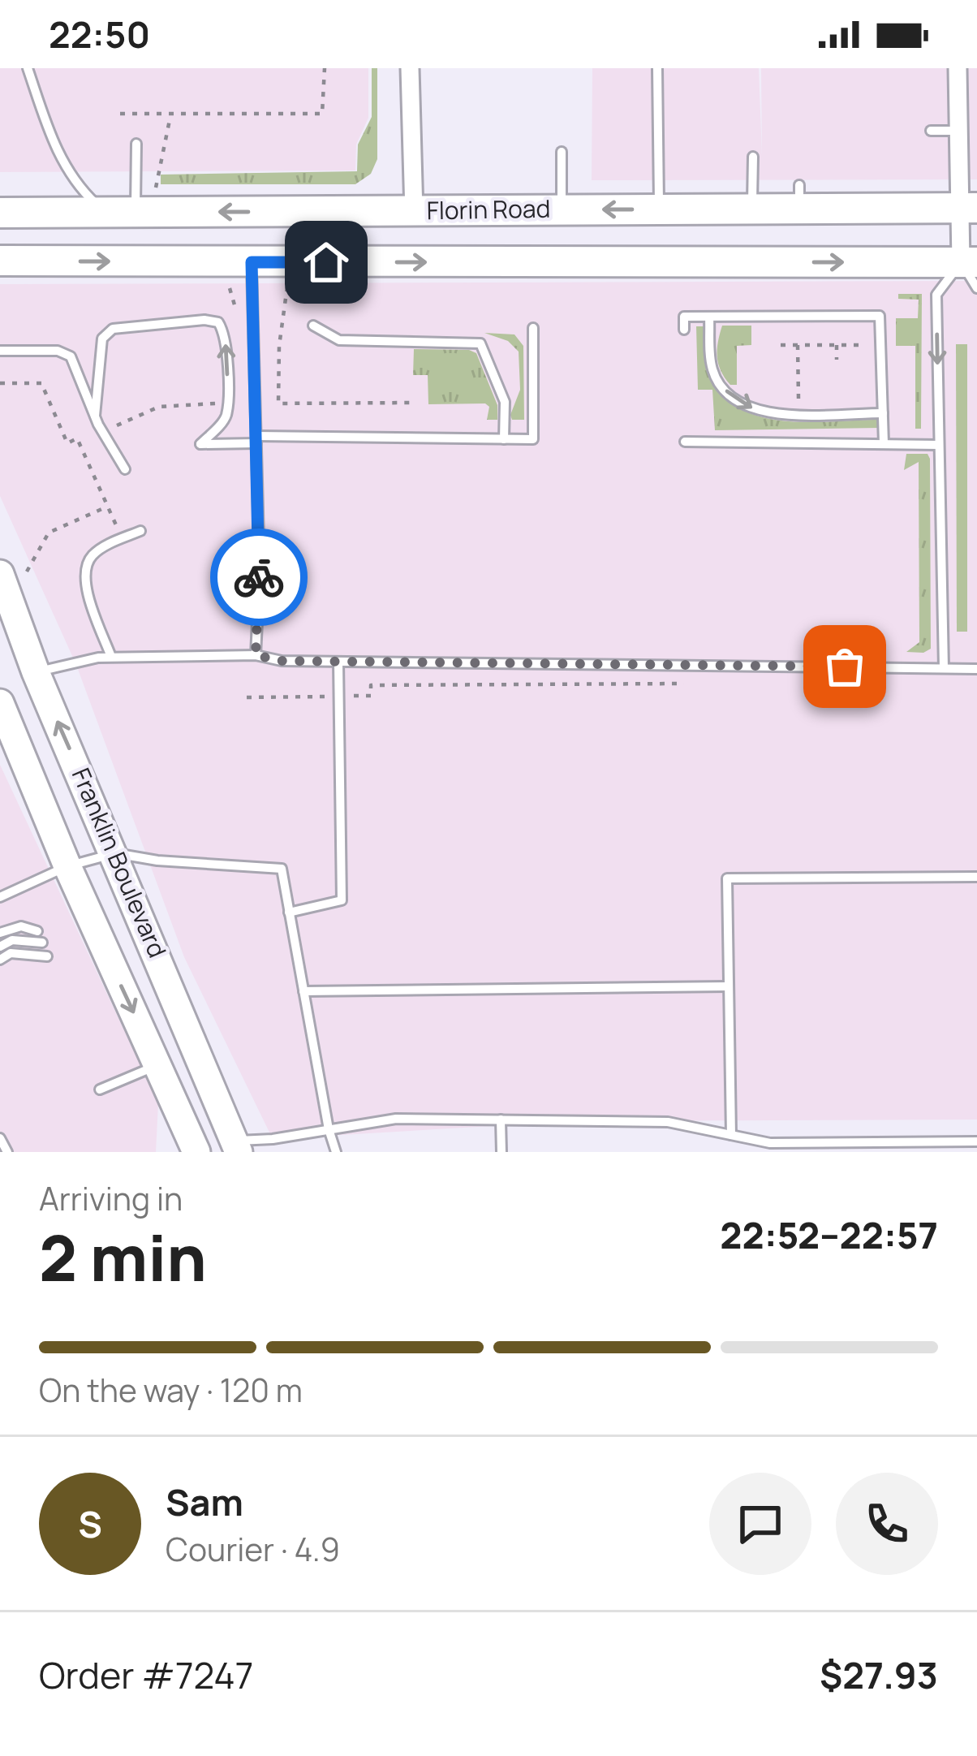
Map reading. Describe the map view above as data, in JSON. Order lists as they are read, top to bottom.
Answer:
{
  "streets": {
    "main road": ["Florin Road", "Franklin Boulevard"]
  },
  "page": {
    "status": "22:50",
    "heading": ["2 min", "Arriving in", "22:52–22:57"],
    "panel": [
      "Sam",
      "Courier · 4.9",
      "Order #7247",
      "$27.93"
    ],
    "bar": "On the way · 120 m",
    "round": "S"
  }
}
